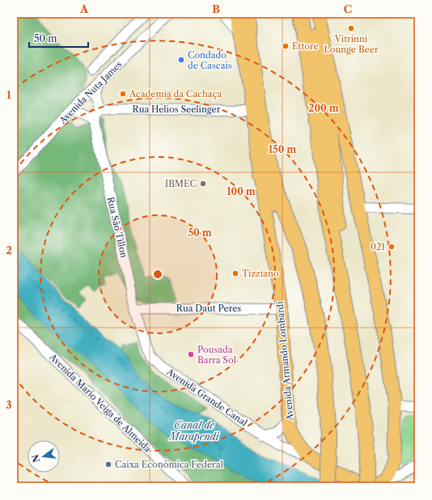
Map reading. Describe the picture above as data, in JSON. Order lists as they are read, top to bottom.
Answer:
{
  "streets": {
    "main road": ["Avenida Armando Lombardi"],
    "street": [
      "Avenida Nuta James",
      "Rua Helios Seelinger",
      "Rua São Tillon",
      "Rua Daut Peres",
      "Avenida Grande Canal",
      "Avenida Mario Veiga de Almeida"
    ]
  },
  "crossings": [
    ["Rua Helios Seelinger", "Avenida Armando Lombardi"],
    ["Rua São Tillon", "Rua Daut Peres"],
    ["Rua São Tillon", "Avenida Grande Canal"],
    ["Rua Daut Peres", "Avenida Armando Lombardi"],
    ["Avenida Armando Lombardi", "Avenida Grande Canal"]
  ],
  "water": ["Canal de Marapendi"],
  "places": [
    "Vitrinni Lounge Beer",
    "Ettore",
    "Condado de Cascais",
    "Academia da Cachaça",
    "IBMEC",
    "021",
    "Tizziano",
    "Pousada Barra Sol",
    "Caixa Econômica Federal"
  ],
  "scale_bar": "50 m",
  "north": "left",
  "grid": {
    "columns": ["A", "B", "C"],
    "rows": ["1", "2", "3"]
  },
  "rings": [
    "200 m",
    "150 m",
    "100 m",
    "50 m"
  ]
}
